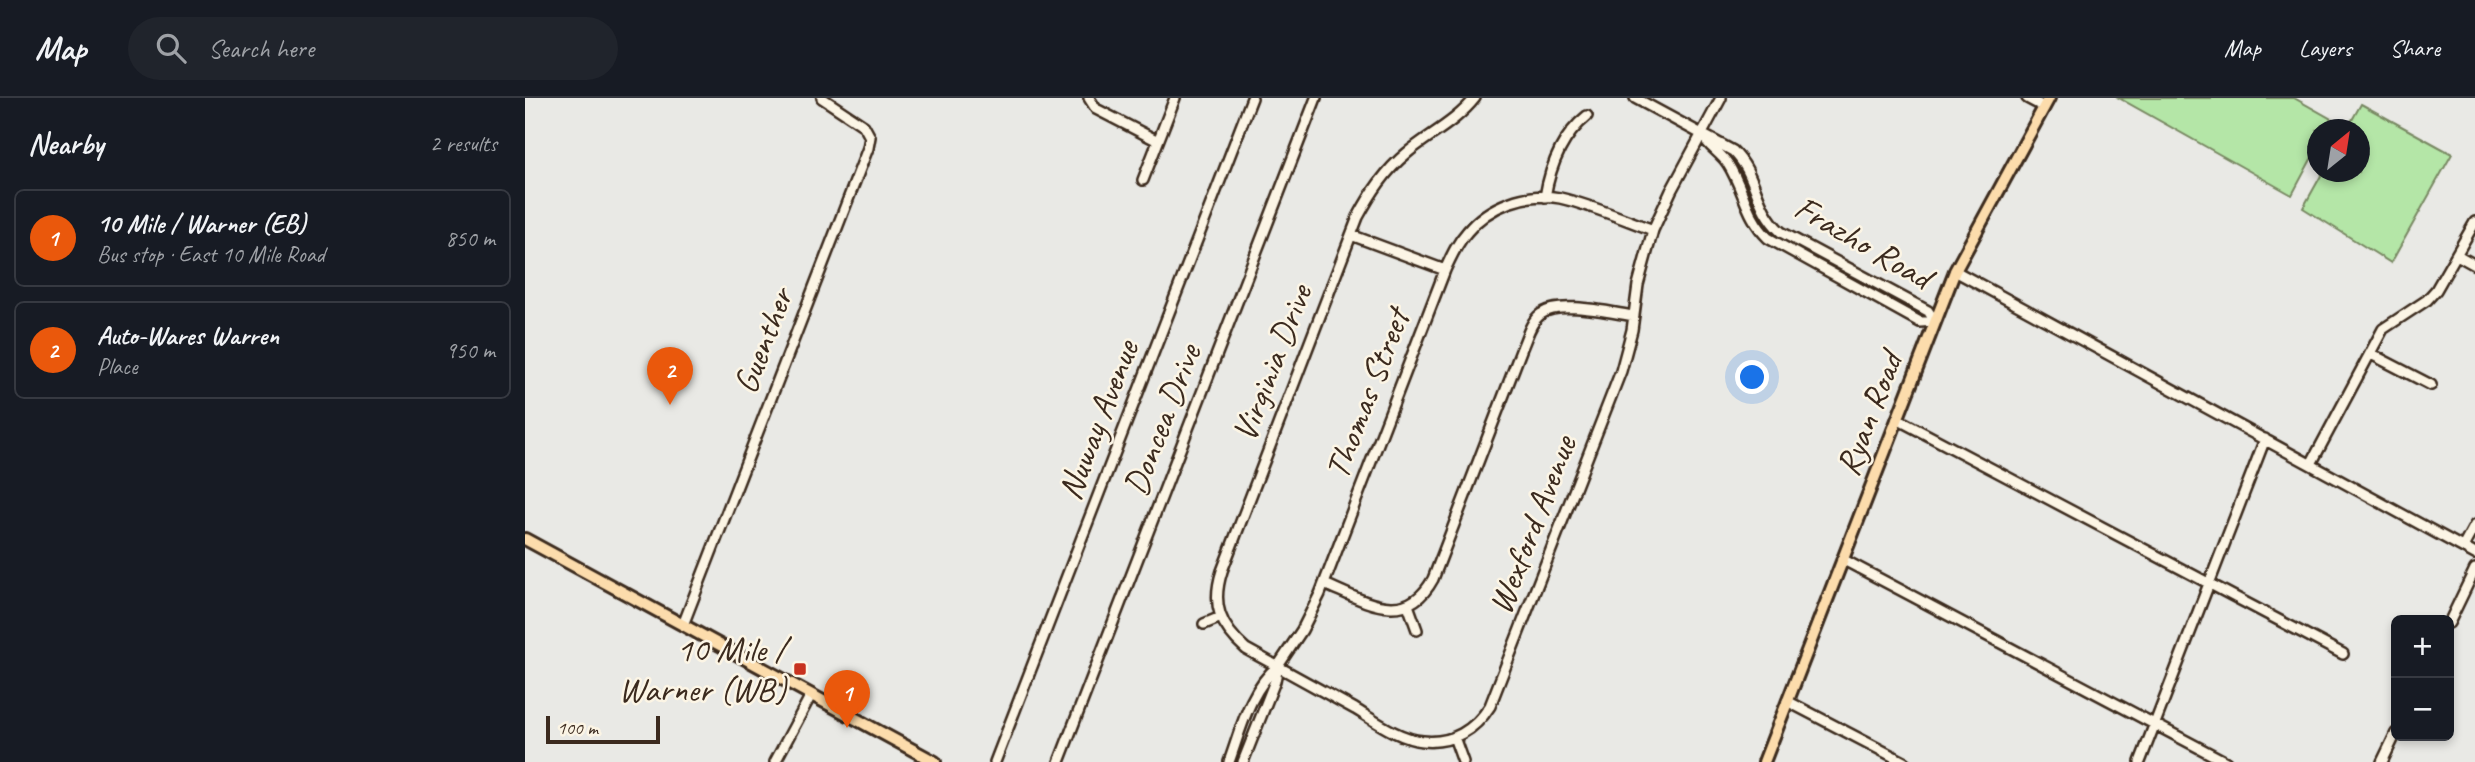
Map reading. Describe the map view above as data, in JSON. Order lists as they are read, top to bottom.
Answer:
{
  "streets": {
    "main road": ["Ryan Road"],
    "street": [
      "Frazho Road",
      "Guenther",
      "Virginia Drive",
      "Thomas Street",
      "Nuway Avenue",
      "Doncea Drive",
      "Wexford Avenue"
    ]
  },
  "crossings": [
    ["Frazho Road", "Ryan Road"],
    ["Frazho Road", "Wexford Avenue"],
    ["Thomas Street", "Wexford Avenue"]
  ],
  "places": {
    "transit": ["10 Mile / Warner (WB)"]
  },
  "scale_bar": "100 m",
  "north": "top right",
  "page": {
    "header": "Map",
    "search": "Search here",
    "nav": ["Map", "Layers", "Share"],
    "heading": ["Nearby", "2 results"],
    "list": [
      {
        "mark": "1",
        "name": "10 Mile / Warner (EB)",
        "note": "Bus stop · East 10 Mile Road",
        "value": "850 m"
      },
      {
        "mark": "2",
        "name": "Auto-Wares Warren",
        "note": "Place",
        "value": "950 m"
      }
    ],
    "pins": ["2", "1"],
    "map_buttons": ["+", "−"],
    "scale": "100 m"
  }
}
